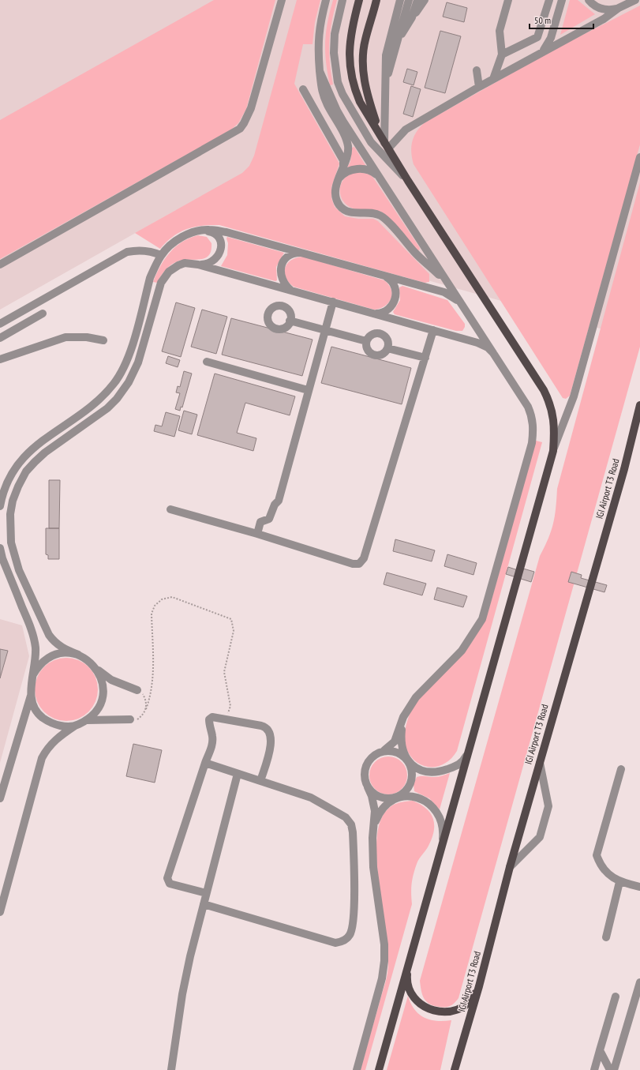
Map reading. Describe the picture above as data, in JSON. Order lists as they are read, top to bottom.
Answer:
{
  "streets": {
    "main road": ["IGI Airport T3 Road"]
  },
  "scale_bar": "50 m"
}
